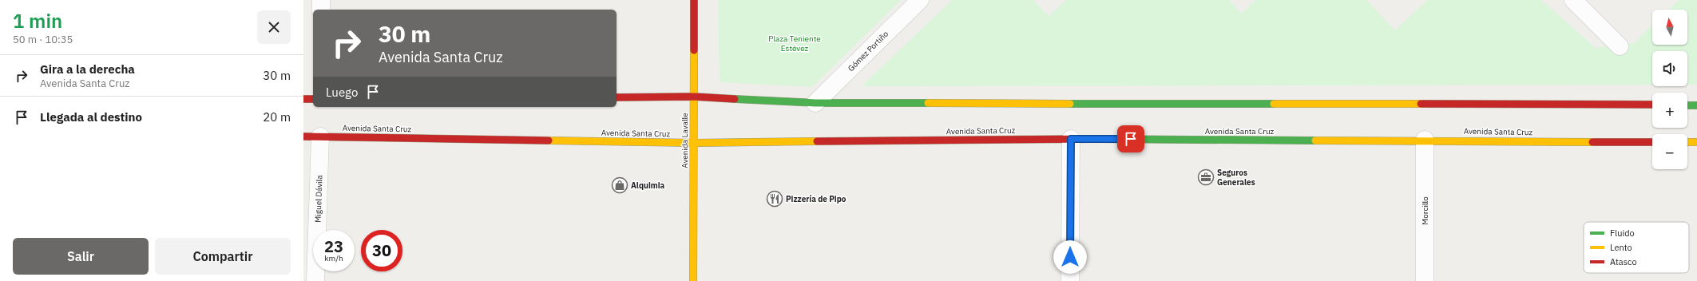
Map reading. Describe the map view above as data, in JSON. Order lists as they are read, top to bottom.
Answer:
{
  "streets": {
    "main road": ["Avenida Santa Cruz", "Avenida Lavalle"],
    "street": ["Gómez Portiño", "Miguel Dávila", "Morcillo"]
  },
  "crossings": [
    ["Avenida Santa Cruz", "Avenida Lavalle"],
    ["Avenida Santa Cruz", "Miguel Dávila"],
    ["Avenida Santa Cruz", "Morcillo"]
  ],
  "parks": ["Plaza Teniente Estévez"],
  "places": {
    "office": ["Seguros Generales"],
    "shop": ["Alquimia"],
    "restaurant": ["Pizzería de Pipo"]
  },
  "legend": ["Fluido", "Lento", "Atasco"],
  "north": "top",
  "page": {
    "heading": ["1 min", "50 m · 10:35"],
    "map_buttons": ["+", "−"],
    "turn": ["30 m", "Avenida Santa Cruz"],
    "list": [
      {
        "name": "Gira a la derecha",
        "note": "Avenida Santa Cruz",
        "value": "30 m"
      },
      {
        "name": "Llegada al destino",
        "value": "20 m"
      }
    ],
    "then": "Luego",
    "speed": "23 km/h",
    "limit": "30",
    "buttons": ["Salir", "Compartir"]
  }
}
